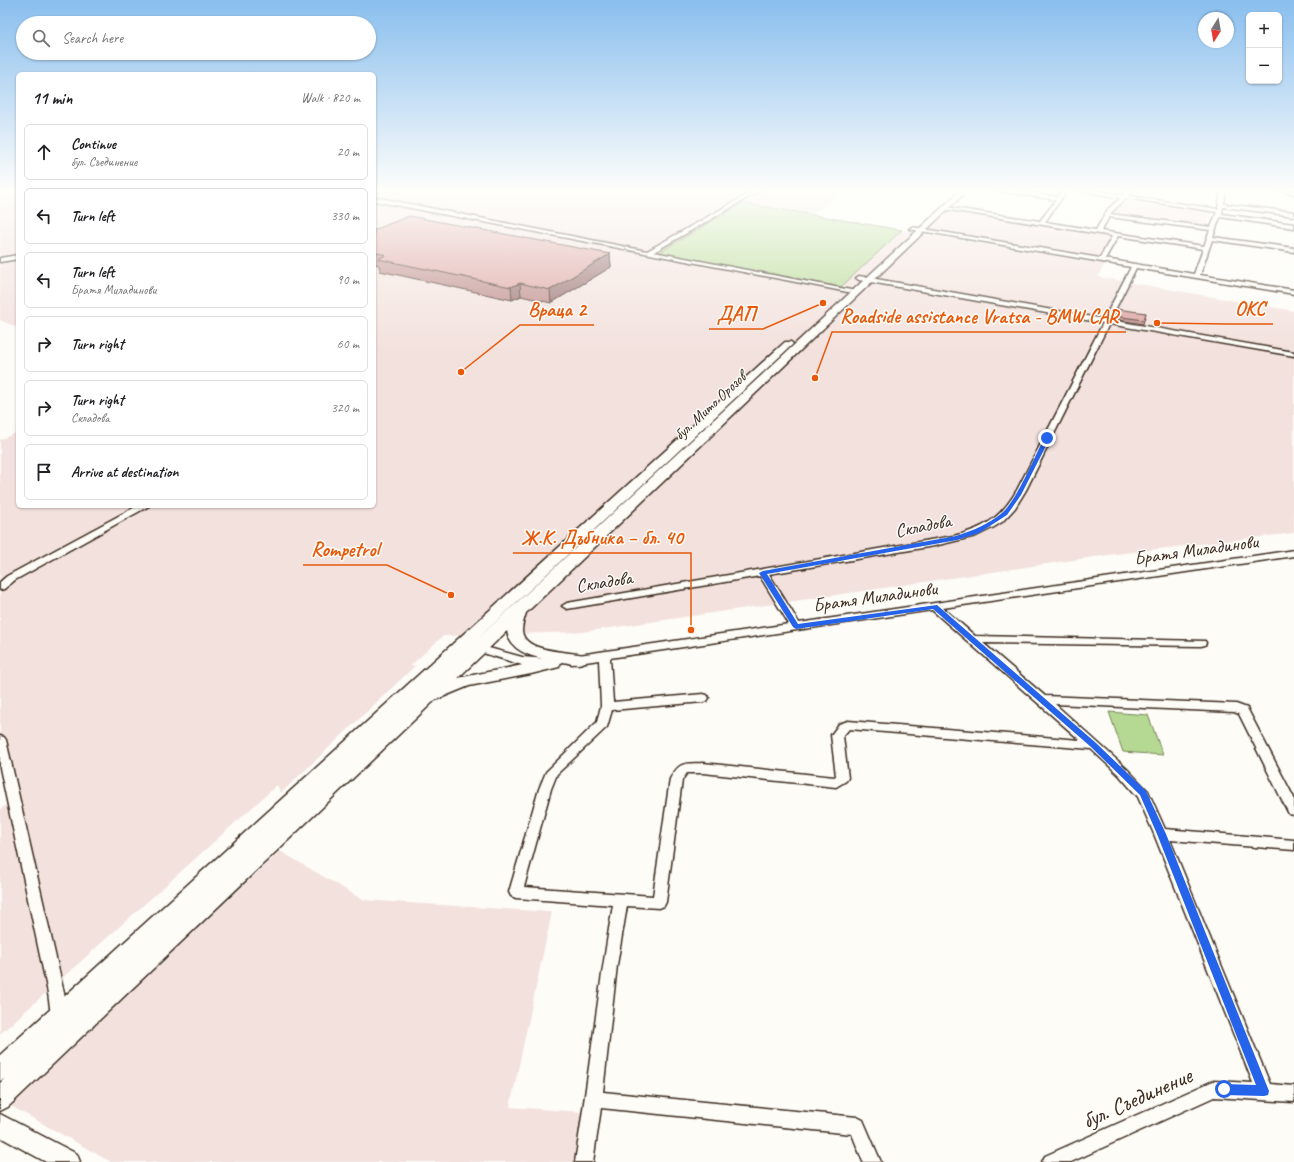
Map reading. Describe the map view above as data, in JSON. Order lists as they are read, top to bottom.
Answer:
{
  "streets": {
    "main road": ["бул. Мито Орозов"],
    "street": ["Складова", "Братя Миладинови", "бул. Съединение"]
  },
  "crossings": [
    ["бул. Мито Орозов", "Братя Миладинови"]
  ],
  "places": [
    "ДАП",
    "OKC",
    "Враца 2",
    "Roadside assistance Vratsa - BMW CAR",
    "Rompetrol",
    "Ж.К. Дъбника – бл. 40"
  ],
  "north": "bottom",
  "page": {
    "map_buttons": ["+", "−"],
    "search": "Search here",
    "heading": ["11 min", "Walk · 820 m"],
    "list": [
      ["Continue", "бул. Съединение", "20 m"],
      ["Turn left", "330 m"],
      ["Turn left", "Братя Миладинови", "90 m"],
      ["Turn right", "60 m"],
      ["Turn right", "Складова", "320 m"],
      "Arrive at destination"
    ]
  }
}
